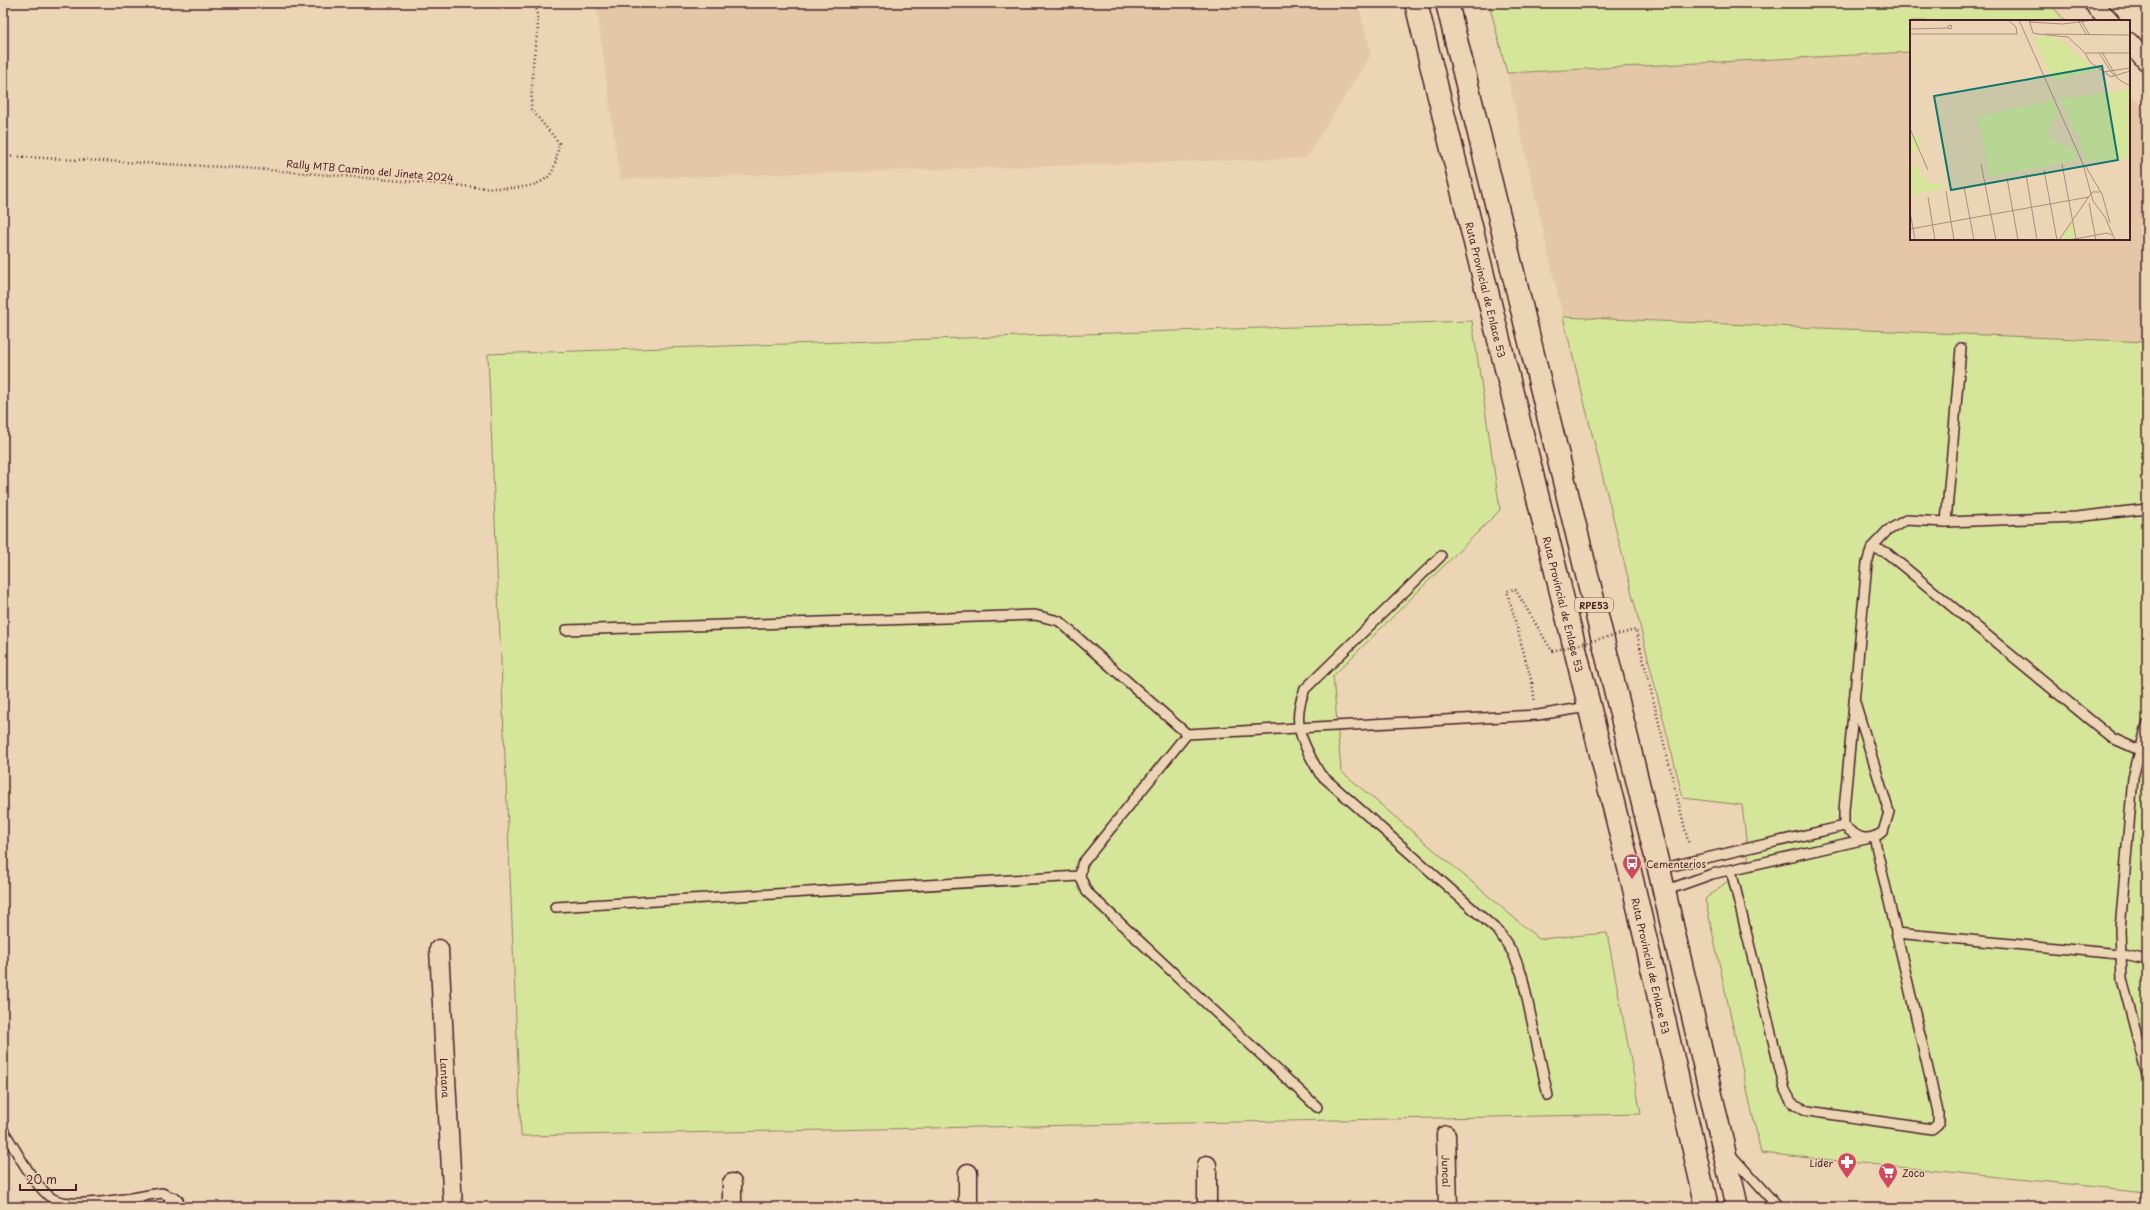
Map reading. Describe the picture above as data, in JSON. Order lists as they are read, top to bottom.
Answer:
{
  "streets": {
    "main road": ["Ruta Provincial de Enlace 53", "RPE53"],
    "street": ["Lantana", "Juncal"],
    "path": ["Rally MTB Camino del Jinete 2024"]
  },
  "places": {
    "bus stop": ["Cementerios"],
    "pharmacy": ["Lider"],
    "supermarket": ["Zoco"]
  },
  "scale_bar": "20 m"
}
